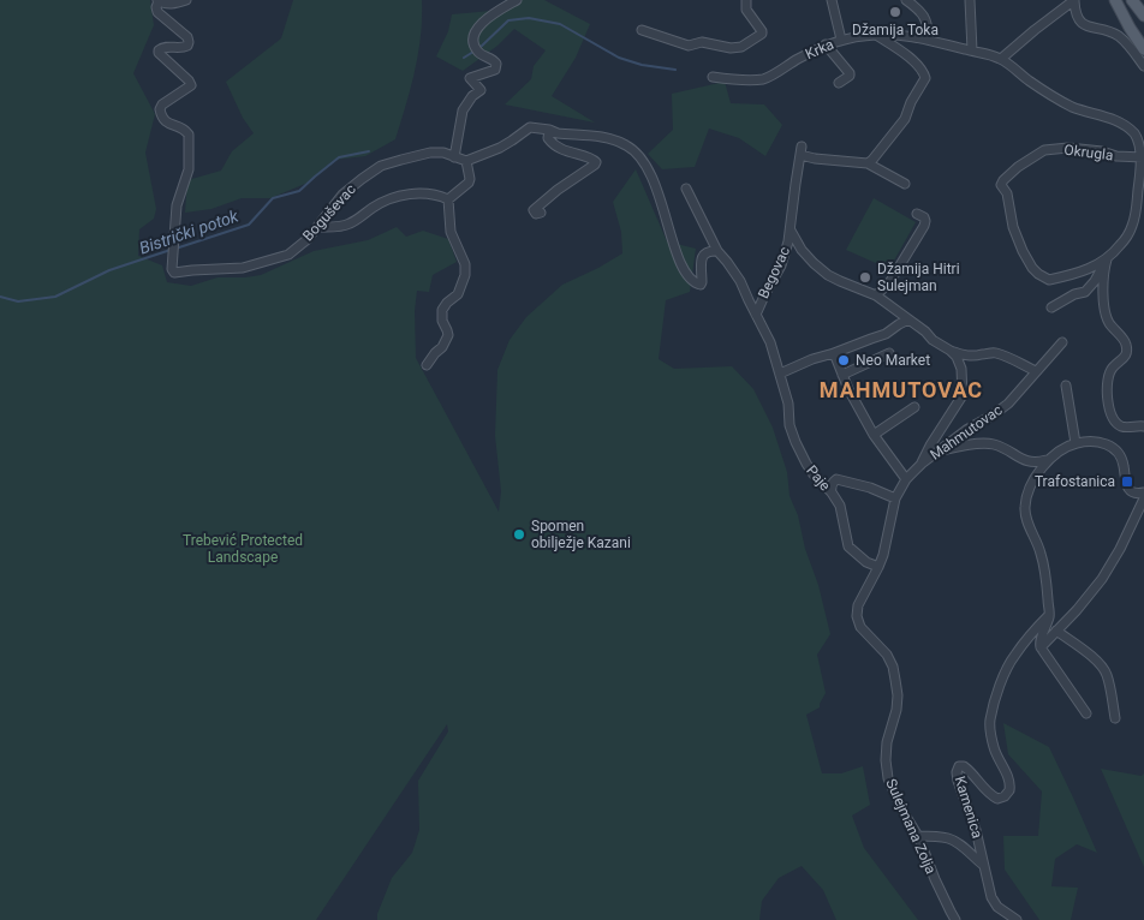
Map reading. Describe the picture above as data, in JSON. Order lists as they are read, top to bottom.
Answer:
{
  "streets": {
    "street": [
      "Krka",
      "Okrugla",
      "Boguševac",
      "Begovac",
      "Mahmutovac",
      "Paje",
      "Kamenica",
      "Sulejmana Zolja"
    ]
  },
  "crossings": [
    ["Krka", "Okrugla"],
    ["Begovac", "Paje"],
    ["Mahmutovac", "Paje"],
    ["Mahmutovac", "Sulejmana Zolja"],
    ["Paje", "Sulejmana Zolja"]
  ],
  "districts": ["MAHMUTOVAC"],
  "water": ["Bistrički potok"],
  "parks": ["Trebević Protected Landscape"],
  "places": {
    "other": [
      "Džamija Toka",
      "Džamija Hitri Sulejman",
      "Neo Market",
      "Spomen obilježje Kazani"
    ],
    "transit": ["Trafostanica"]
  }
}
